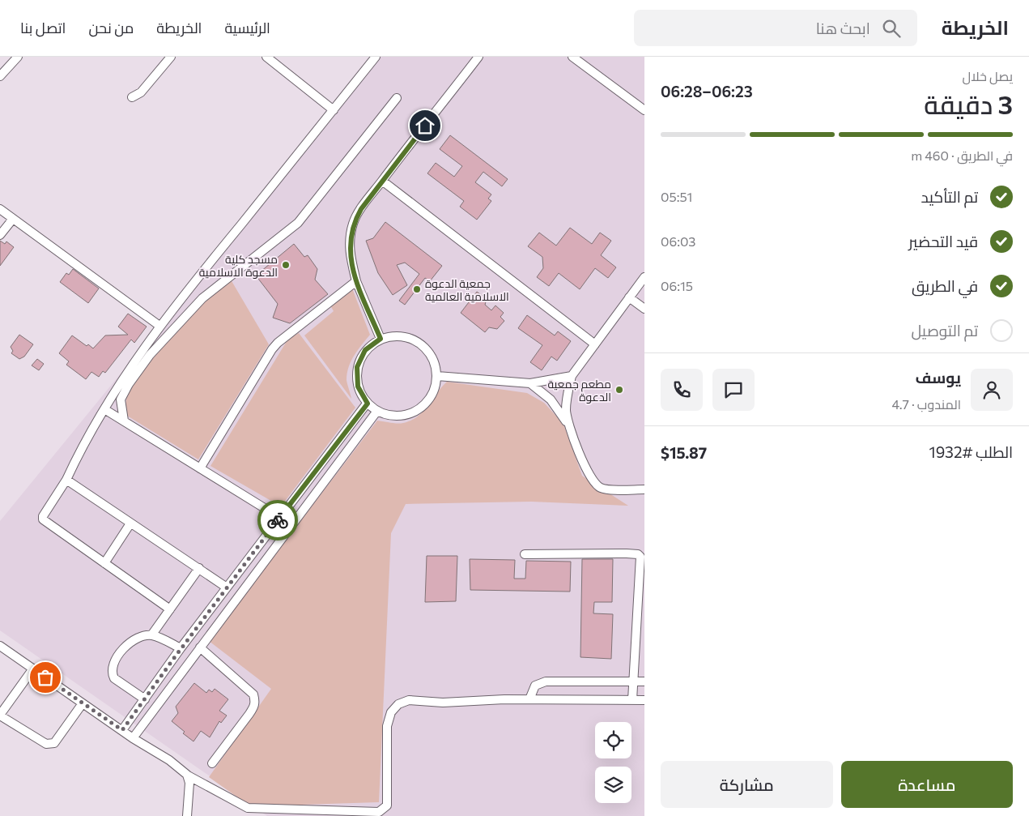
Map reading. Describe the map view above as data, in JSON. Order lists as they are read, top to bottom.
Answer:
{
  "places": ["مسجد كلية الدعوة الاسلامية", "جمعية الدعوة الاسلامية العالمية", "مطعم جمعية الدعوة"],
  "page": {
    "header": "الخريطة",
    "search": "ابحث هنا",
    "nav": [
      "الرئيسية",
      "الخريطة",
      "من نحن",
      "اتصل بنا"
    ],
    "heading": ["3 دقيقة", "يصل خلال", "06:23–06:28"],
    "panel": [
      "يوسف",
      "المندوب · 4.7",
      "الطلب #1932",
      "$15.87"
    ],
    "bar": "في الطريق · 460 m",
    "list": [
      ["تم التأكيد", "05:51"],
      ["قيد التحضير", "06:03"],
      ["في الطريق", "06:15"],
      "تم التوصيل"
    ],
    "buttons": ["مساعدة", "مشاركة"]
  }
}
